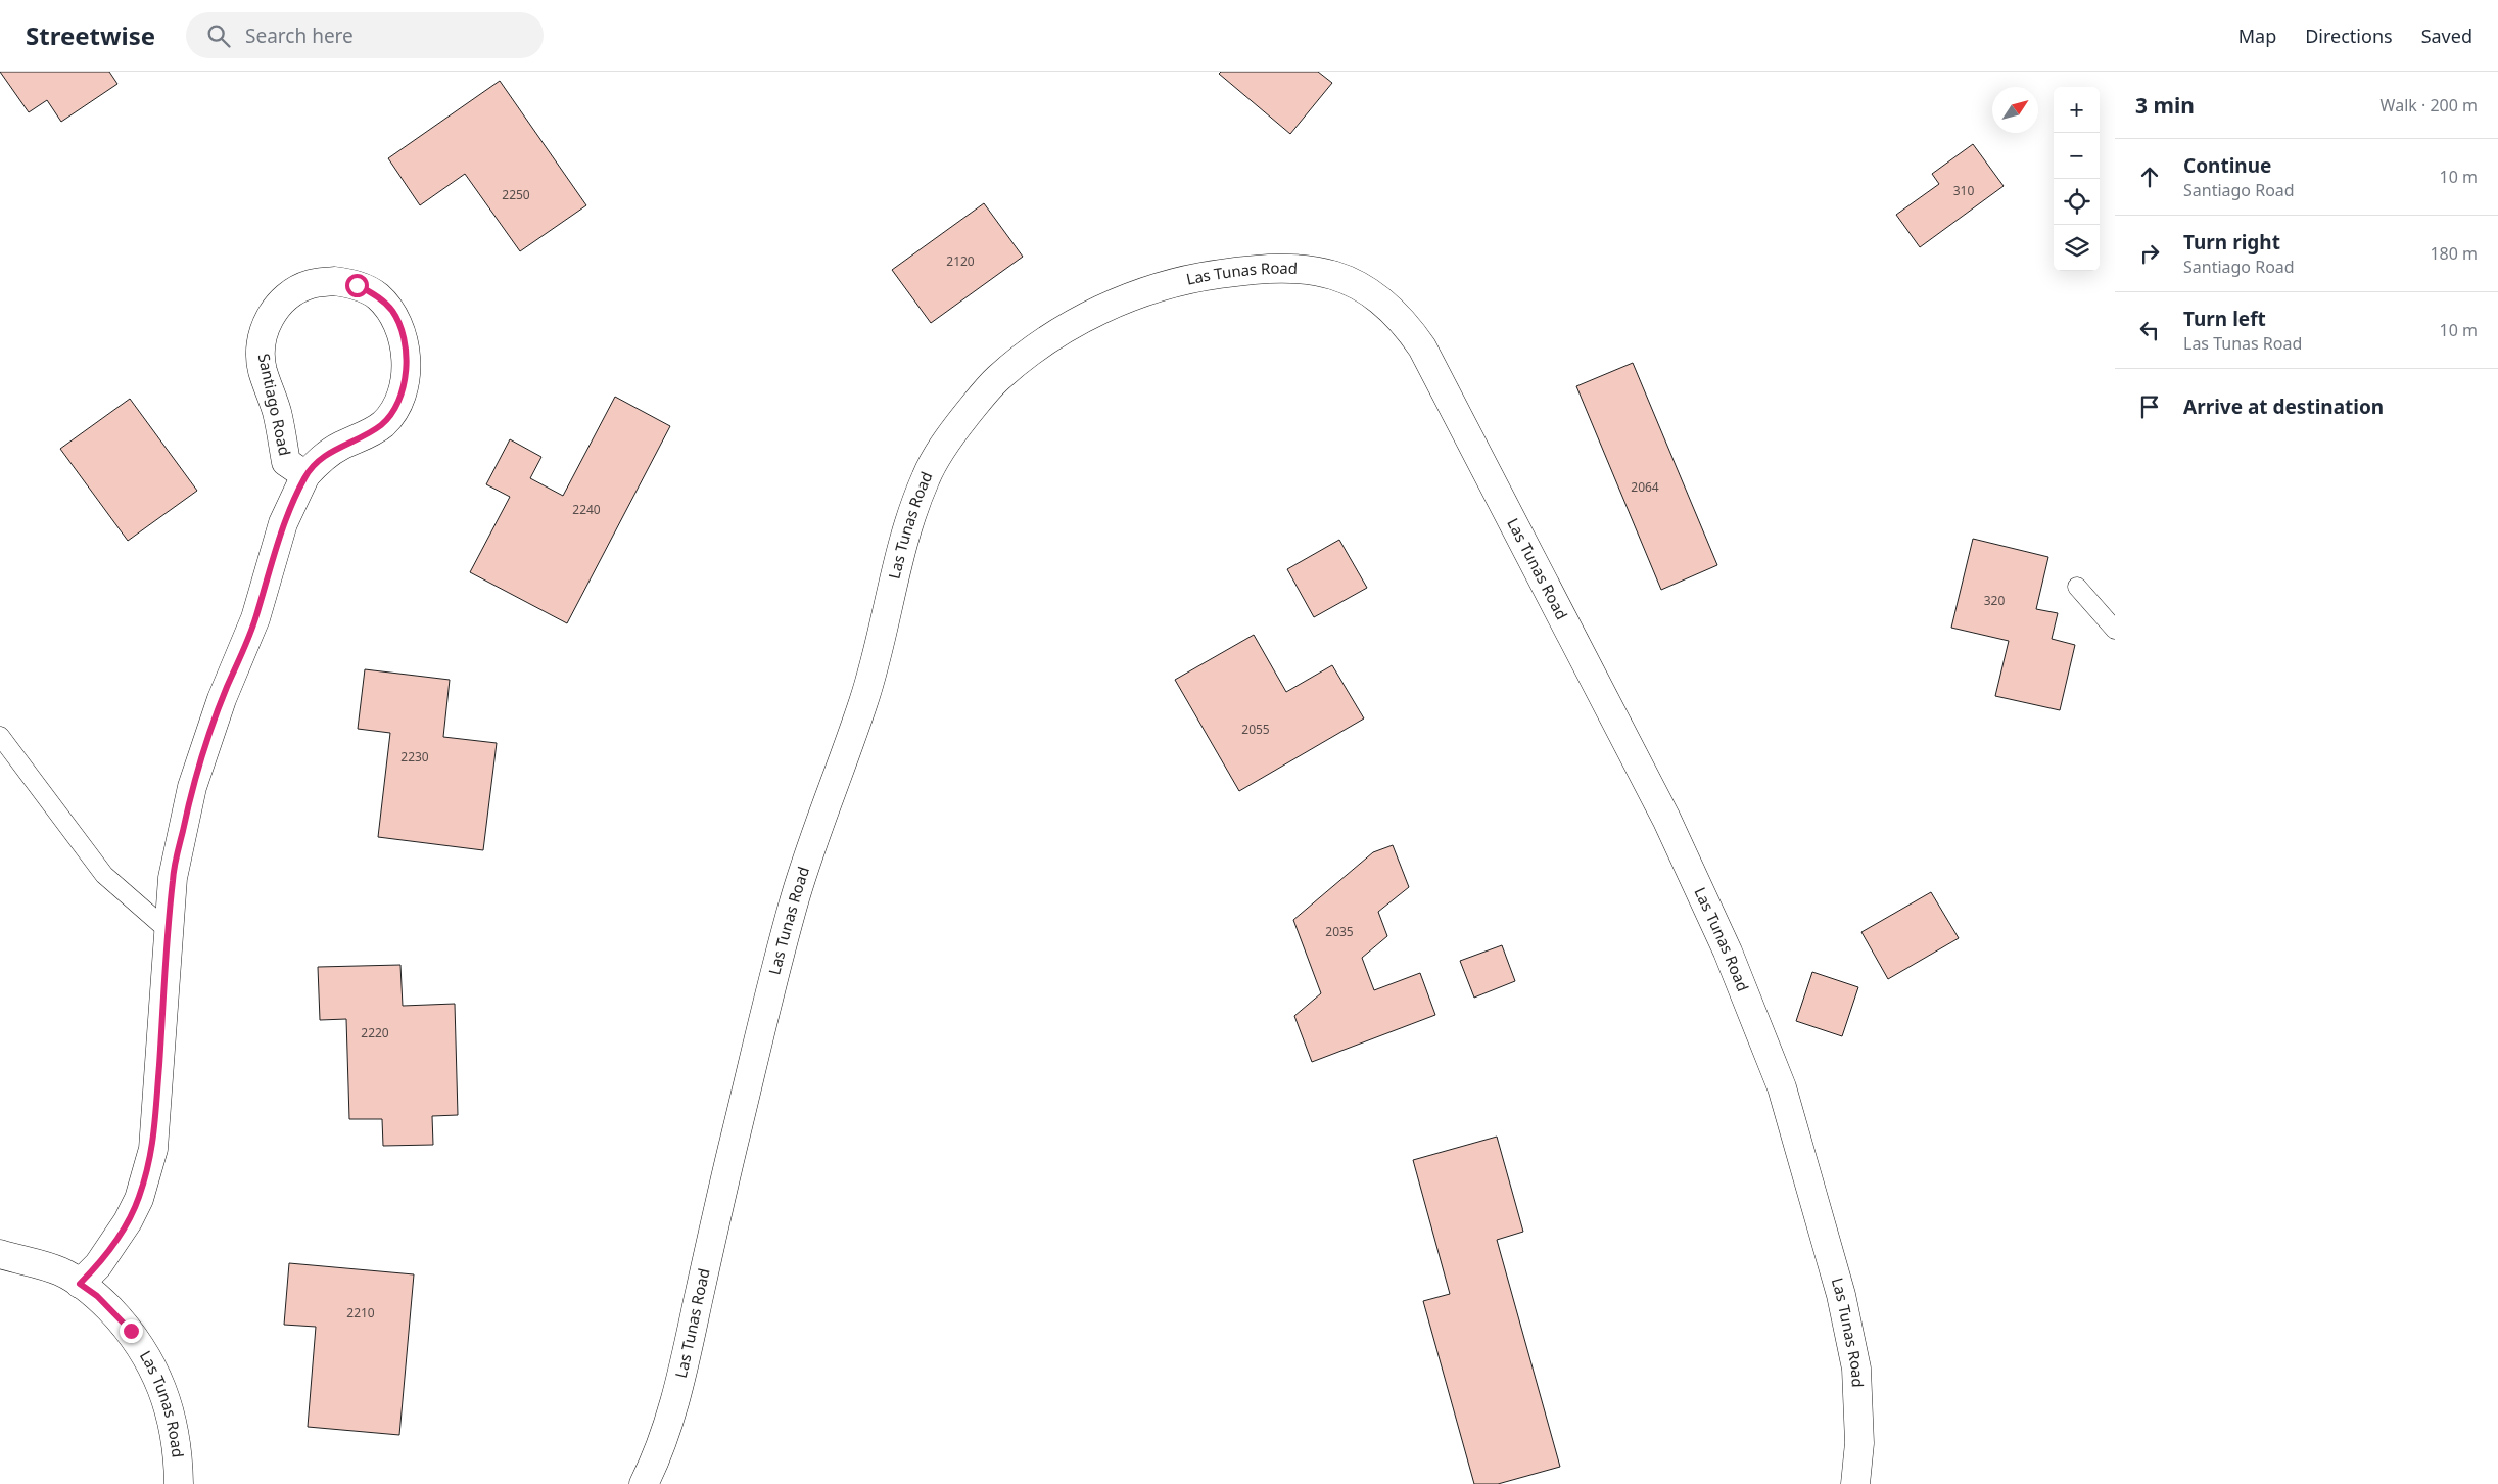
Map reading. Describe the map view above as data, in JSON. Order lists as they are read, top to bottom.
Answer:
{
  "streets": {
    "street": ["Las Tunas Road", "Santiago Road"]
  },
  "crossings": [
    ["Las Tunas Road", "Santiago Road"]
  ],
  "house_numbers": [
    "310",
    "2250",
    "2120",
    "2064",
    "2240",
    "320",
    "2055",
    "2230",
    "2035",
    "2220",
    "2210"
  ],
  "north": "top right",
  "page": {
    "header": "Streetwise",
    "search": "Search here",
    "nav": ["Map", "Directions", "Saved"],
    "heading": ["3 min", "Walk · 200 m"],
    "map_buttons": ["+", "−"],
    "list": [
      ["Continue", "Santiago Road", "10 m"],
      ["Turn right", "Santiago Road", "180 m"],
      ["Turn left", "Las Tunas Road", "10 m"],
      "Arrive at destination"
    ]
  }
}
